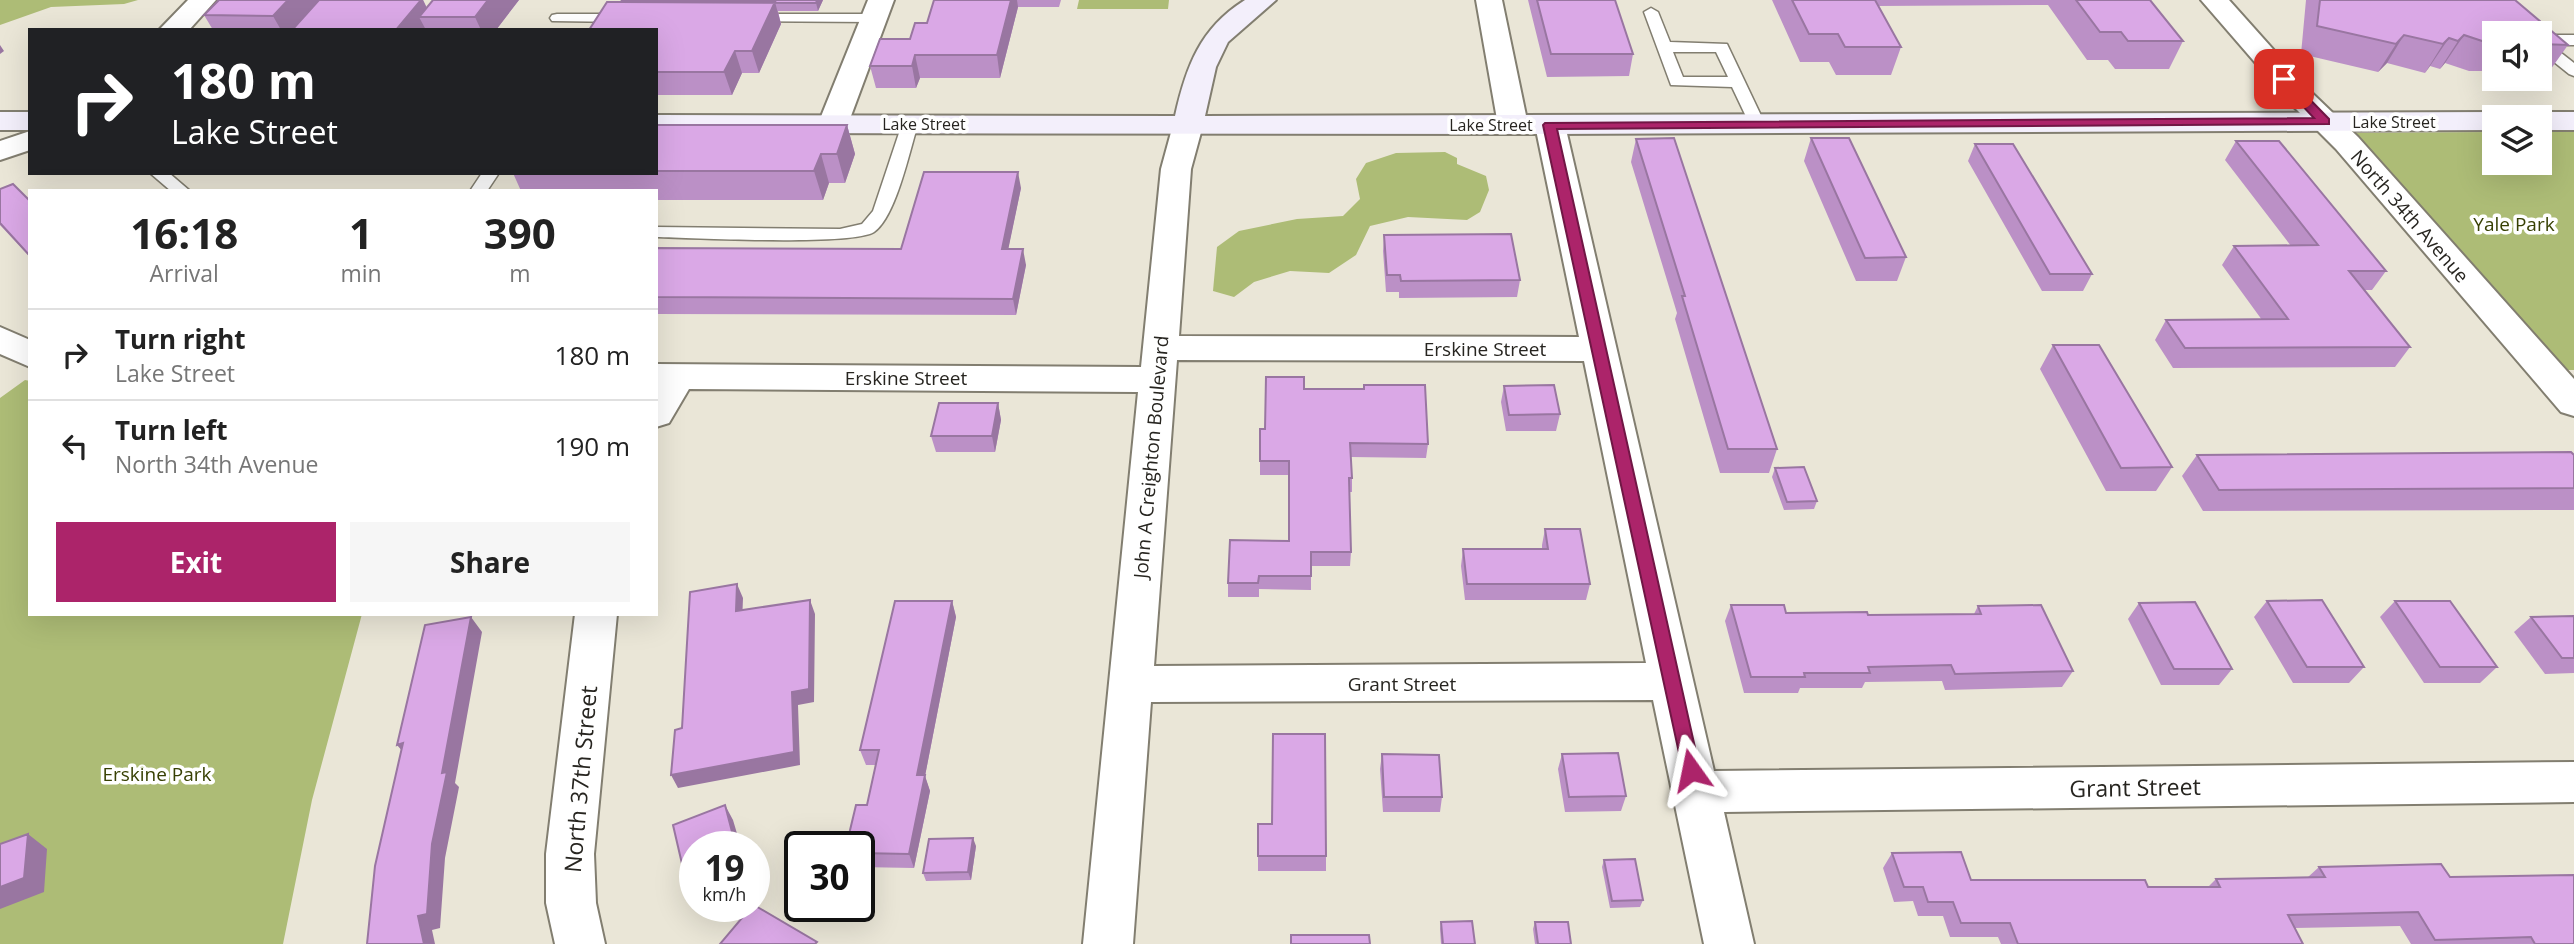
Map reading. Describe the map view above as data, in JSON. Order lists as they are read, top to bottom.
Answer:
{
  "streets": {
    "main road": ["Lake Street", "John A Creighton Boulevard"],
    "street": [
      "North 34th Avenue",
      "Erskine Street",
      "Grant Street",
      "North 37th Street"
    ]
  },
  "crossings": [
    ["Lake Street", "North 34th Avenue"],
    ["Lake Street", "John A Creighton Boulevard"],
    ["Erskine Street", "John A Creighton Boulevard"],
    ["John A Creighton Boulevard", "Grant Street"]
  ],
  "parks": ["Yale Park", "Erskine Park"],
  "page": {
    "turn": ["180 m", "Lake Street"],
    "eta": [
      "16:18",
      "Arrival",
      "1",
      "min",
      "390",
      "m"
    ],
    "list": [
      {
        "name": "Turn right",
        "note": "Lake Street",
        "value": "180 m"
      },
      {
        "name": "Turn left",
        "note": "North 34th Avenue",
        "value": "190 m"
      }
    ],
    "buttons": ["Exit", "Share"],
    "speed": "19 km/h",
    "limit": "30"
  }
}
